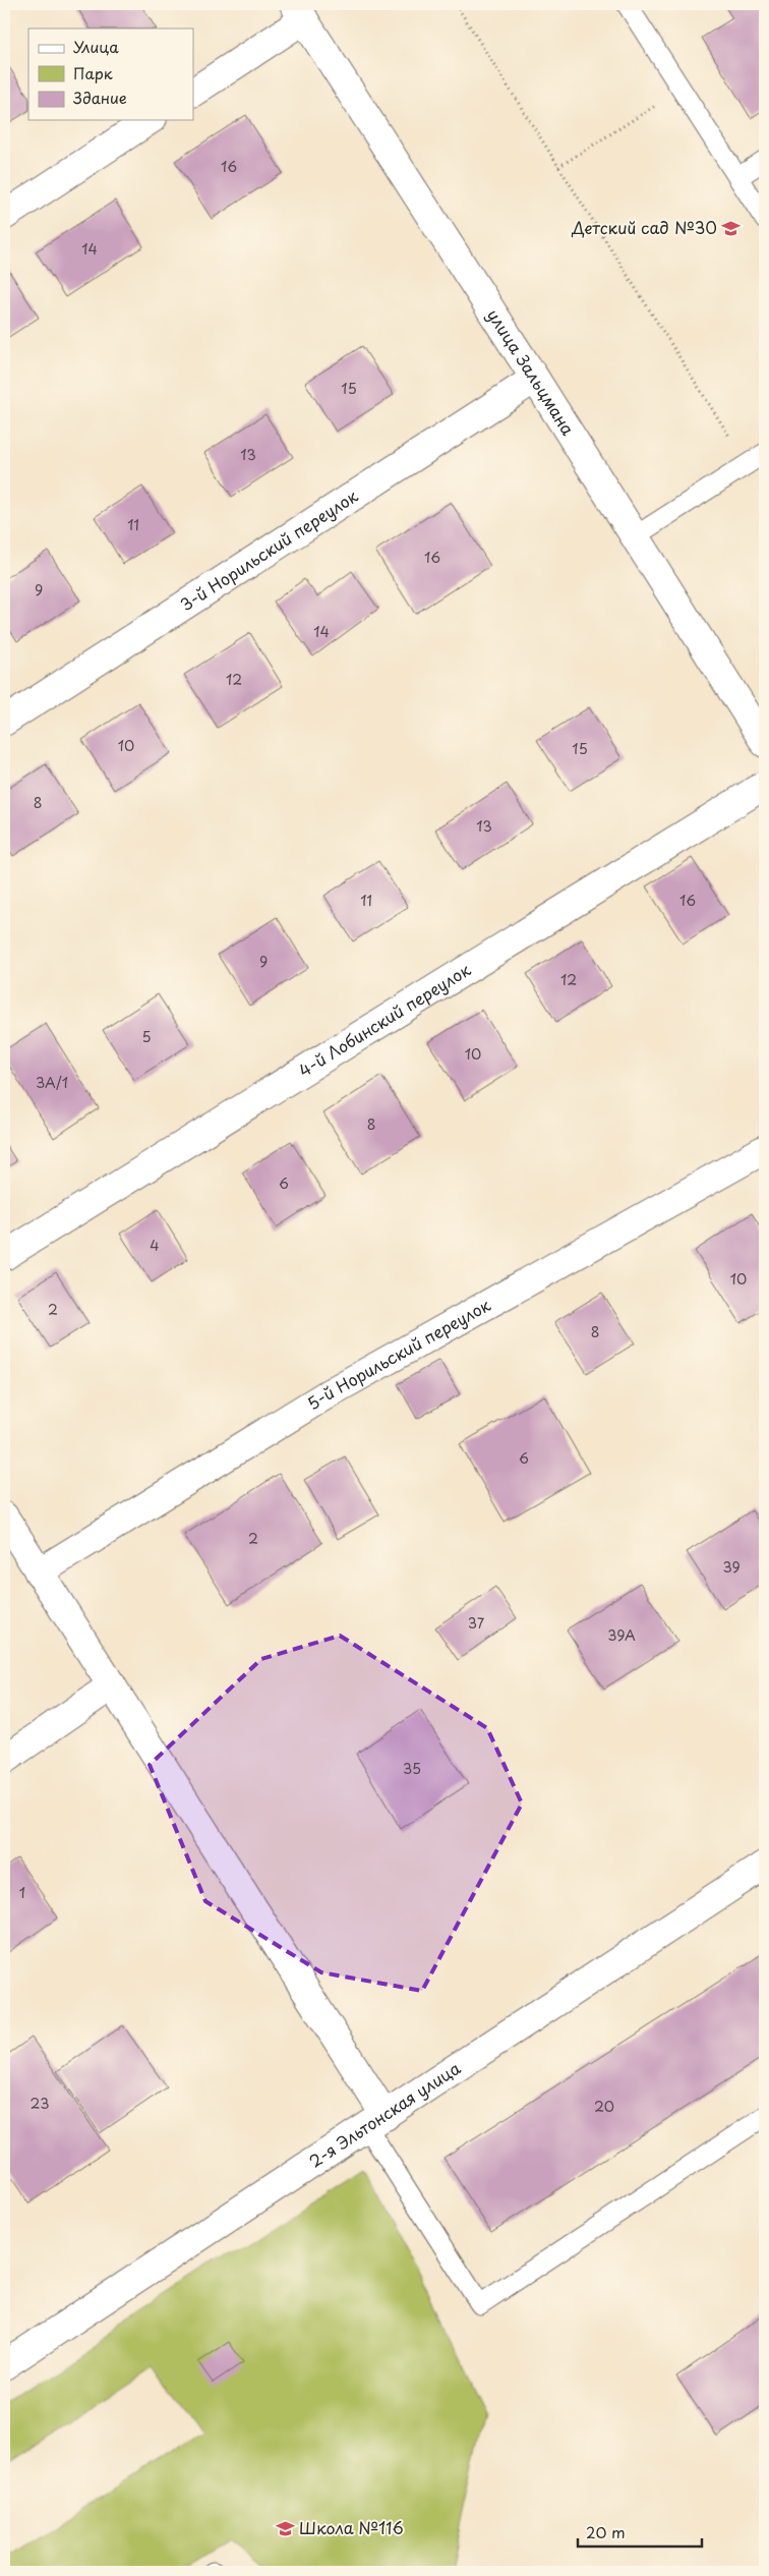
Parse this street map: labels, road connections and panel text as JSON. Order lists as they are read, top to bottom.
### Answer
{
  "streets": {
    "street": [
      "улица Зальцмана",
      "3-й Норильский переулок",
      "4-й Лобинский переулок",
      "5-й Норильский переулок",
      "2-я Эльтонская улица"
    ]
  },
  "crossings": [
    ["улица Зальцмана", "3-й Норильский переулок"]
  ],
  "places": {
    "school or university": ["Детский сад №30", "Школа №116"]
  },
  "house_numbers": [
    "16",
    "14",
    "15",
    "13",
    "11",
    "16",
    "9",
    "14",
    "12",
    "10",
    "15",
    "8",
    "13",
    "11",
    "16",
    "9",
    "12",
    "5",
    "10",
    "3А/1",
    "8",
    "6",
    "4",
    "10",
    "2",
    "8",
    "6",
    "2",
    "39",
    "37",
    "39А",
    "35",
    "1",
    "23",
    "20"
  ],
  "legend": ["Улица", "Парк", "Здание"],
  "scale_bar": "20 m"
}
